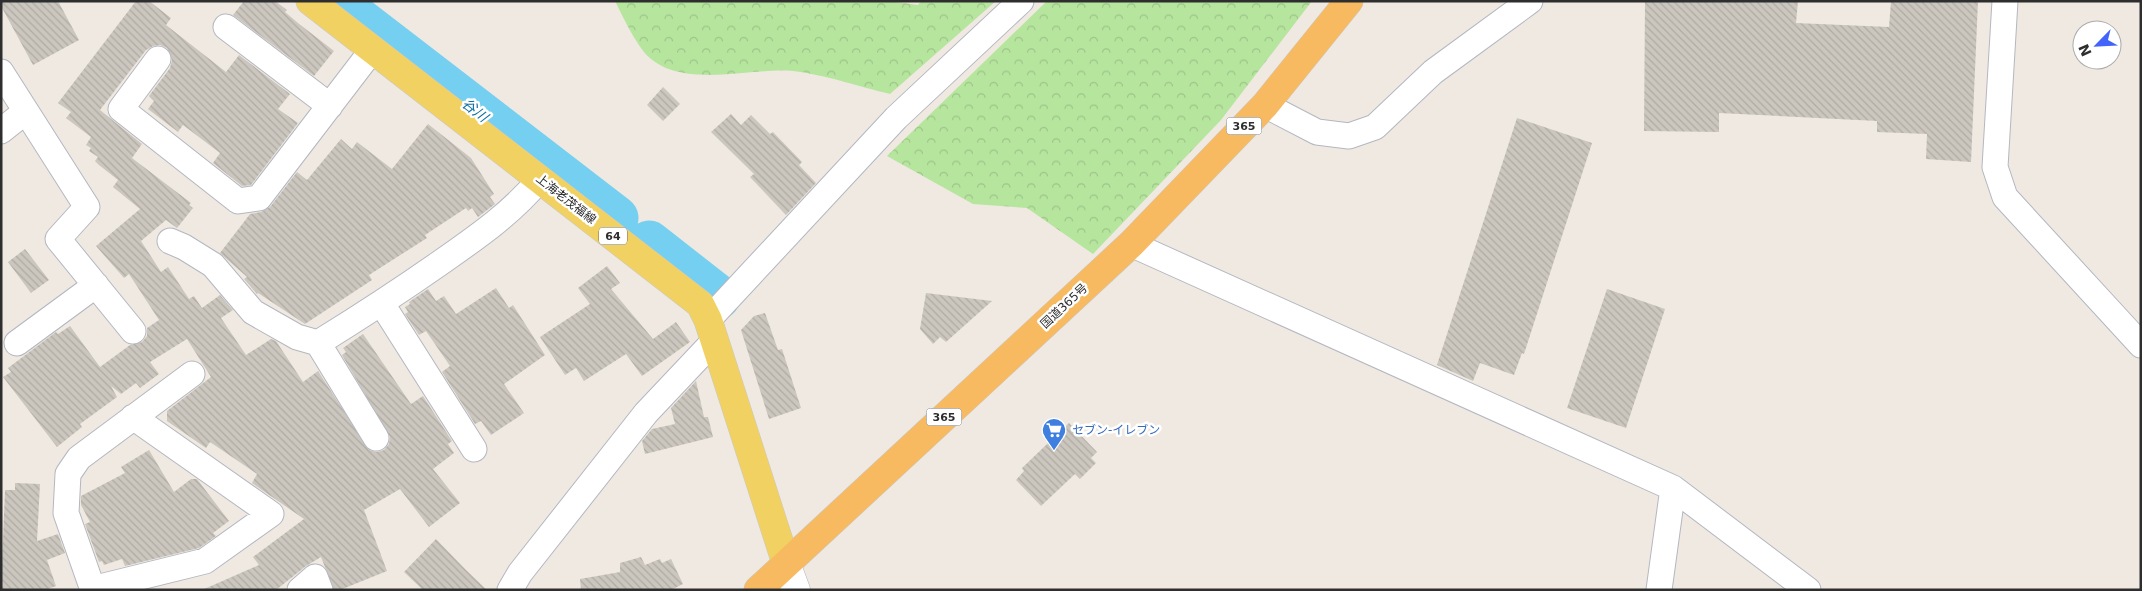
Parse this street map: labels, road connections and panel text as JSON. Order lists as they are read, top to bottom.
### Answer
{
  "streets": {
    "highway": ["365", "国道365号"],
    "main road": ["上海老茂福線", "64"]
  },
  "crossings": [
    ["上海老茂福線", "国道365号"]
  ],
  "water": ["谷川"],
  "places": {
    "supermarket": ["セブン-イレブン"]
  },
  "north": "bottom left"
}
